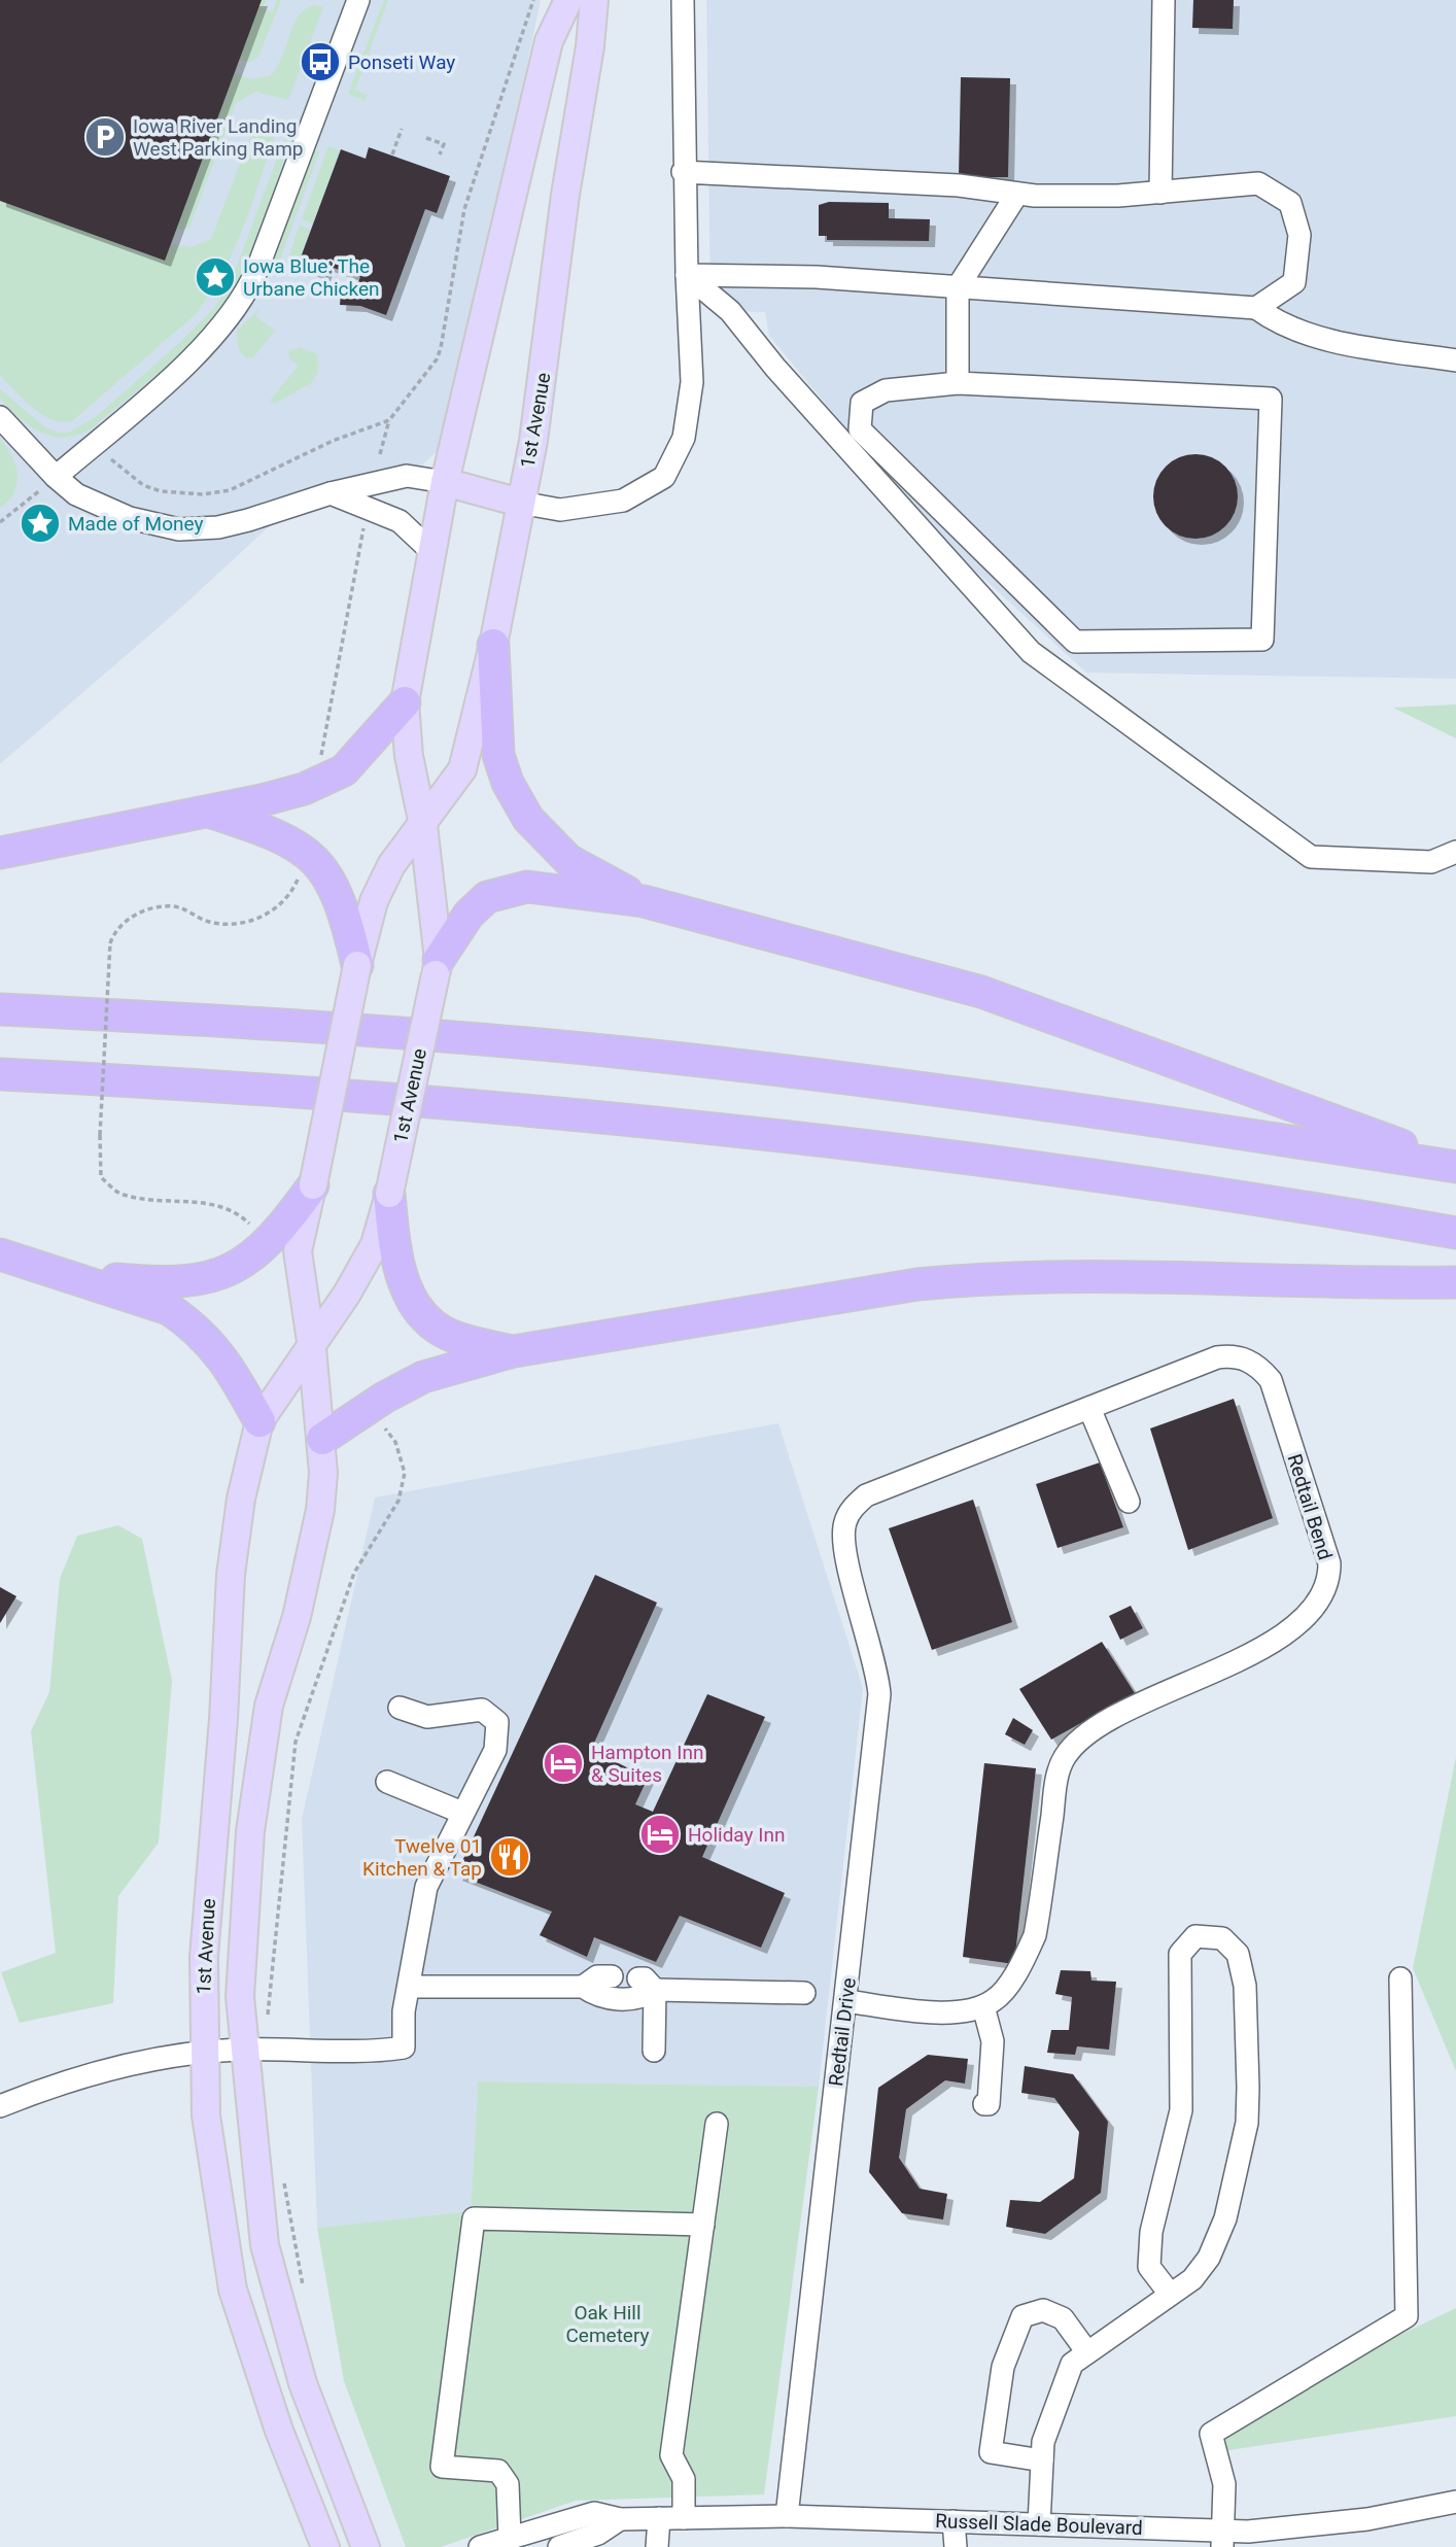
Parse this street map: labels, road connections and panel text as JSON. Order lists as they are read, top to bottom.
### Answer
{
  "streets": {
    "main road": ["1st Avenue"],
    "street": ["Redtail Bend", "Redtail Drive", "Russell Slade Boulevard"]
  },
  "crossings": [
    ["Redtail Bend", "Redtail Drive"],
    ["Redtail Drive", "Russell Slade Boulevard"]
  ],
  "parks": ["Oak Hill Cemetery"],
  "places": {
    "bus stop": ["Ponseti Way"],
    "parking": ["Iowa River Landing West Parking Ramp"],
    "place": ["Iowa Blue: The Urbane Chicken", "Made of Money"],
    "hotel": ["Hampton Inn & Suites", "Holiday Inn"],
    "restaurant": ["Twelve 01 Kitchen & Tap"]
  }
}
